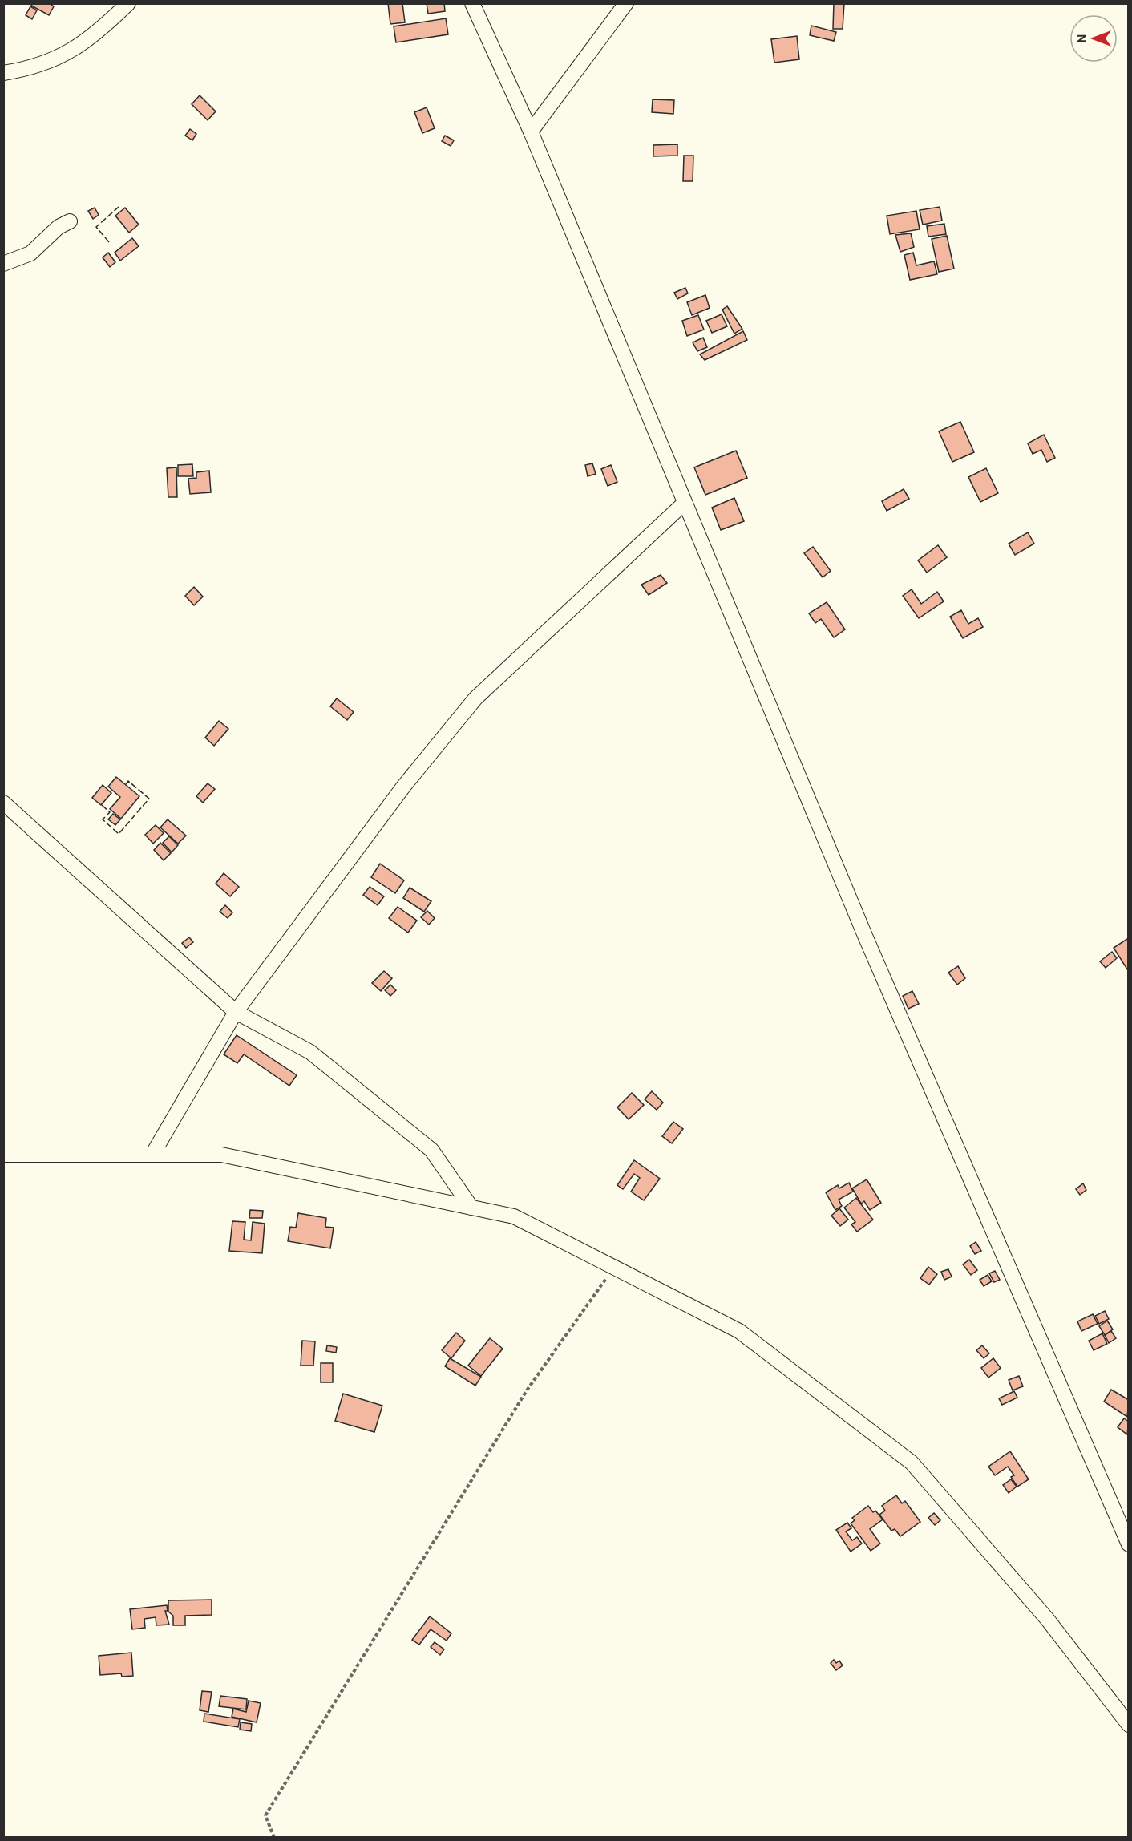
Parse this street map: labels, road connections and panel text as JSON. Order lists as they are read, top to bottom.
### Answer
{
  "north": "left"
}
